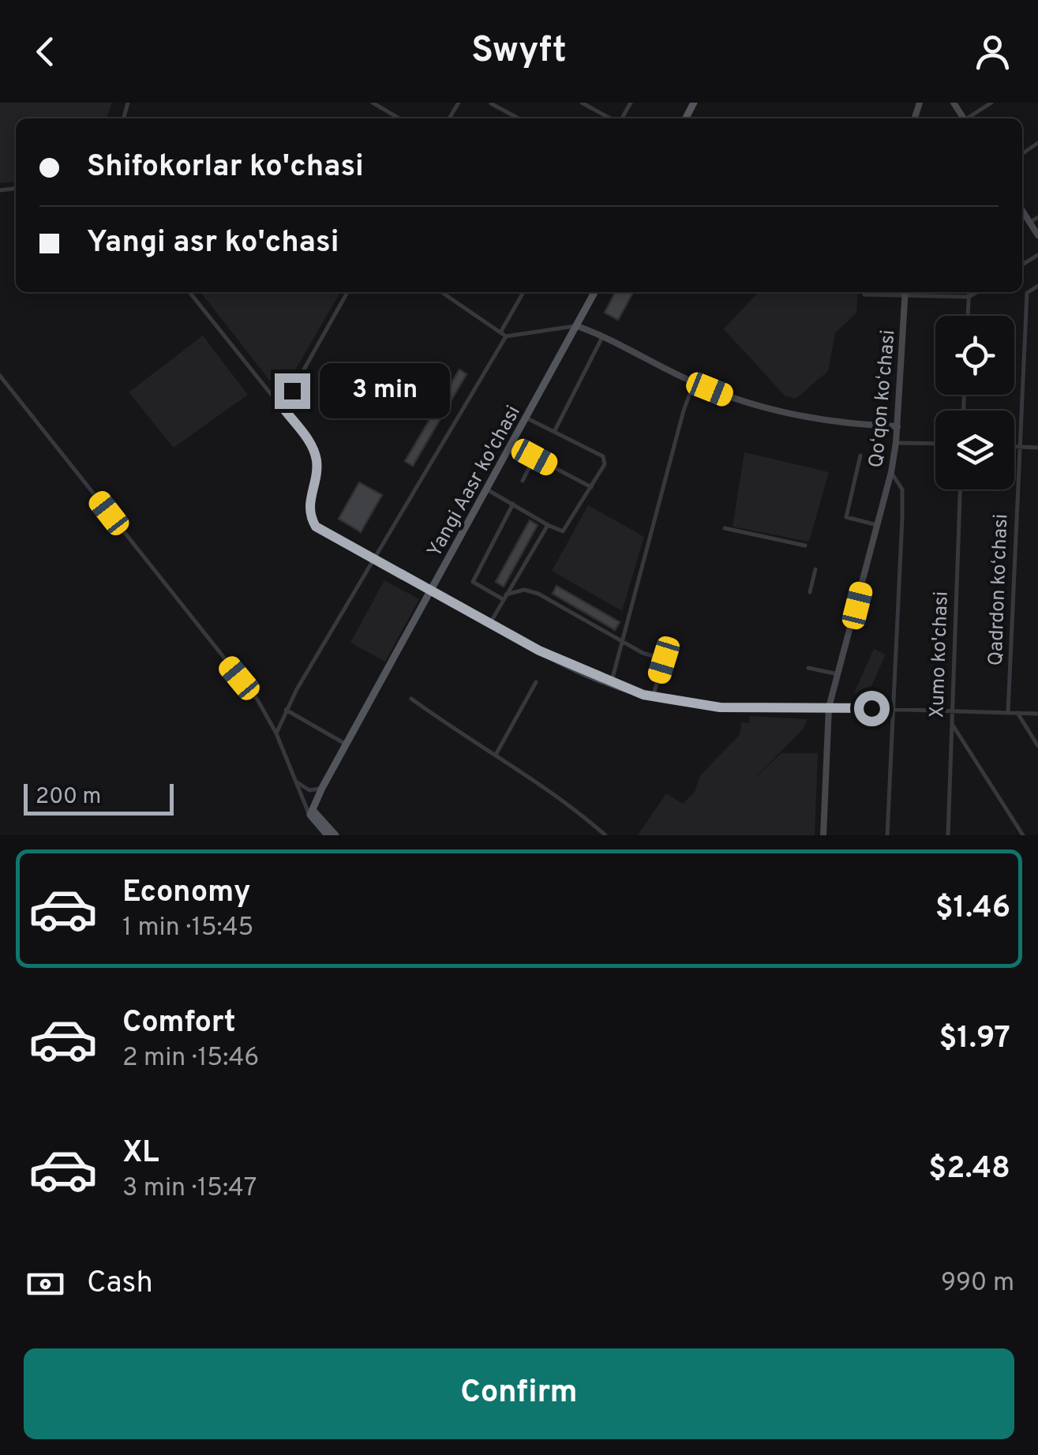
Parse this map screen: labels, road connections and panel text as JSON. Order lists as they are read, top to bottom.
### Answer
{
  "streets": {
    "main road": ["Yangi Aasr ko'chasi"],
    "street": ["Qoʻqon koʻchasi", "Qadrdon koʻchasi", "Xumo ko'chasi"]
  },
  "scale_bar": "200 m",
  "page": {
    "header": "Swyft",
    "banner": ["Shifokorlar ko'chasi", "Yangi asr ko'chasi"],
    "bubble": "3 min",
    "scale": "200 m",
    "list": [
      {
        "name": "Economy",
        "note": "1 min · 15:45",
        "value": "$1.46"
      },
      {
        "name": "Comfort",
        "note": "2 min · 15:46",
        "value": "$1.97"
      },
      {
        "name": "XL",
        "note": "3 min · 15:47",
        "value": "$2.48"
      }
    ],
    "pay": ["Cash", "990 m"],
    "buttons": "Confirm"
  }
}
